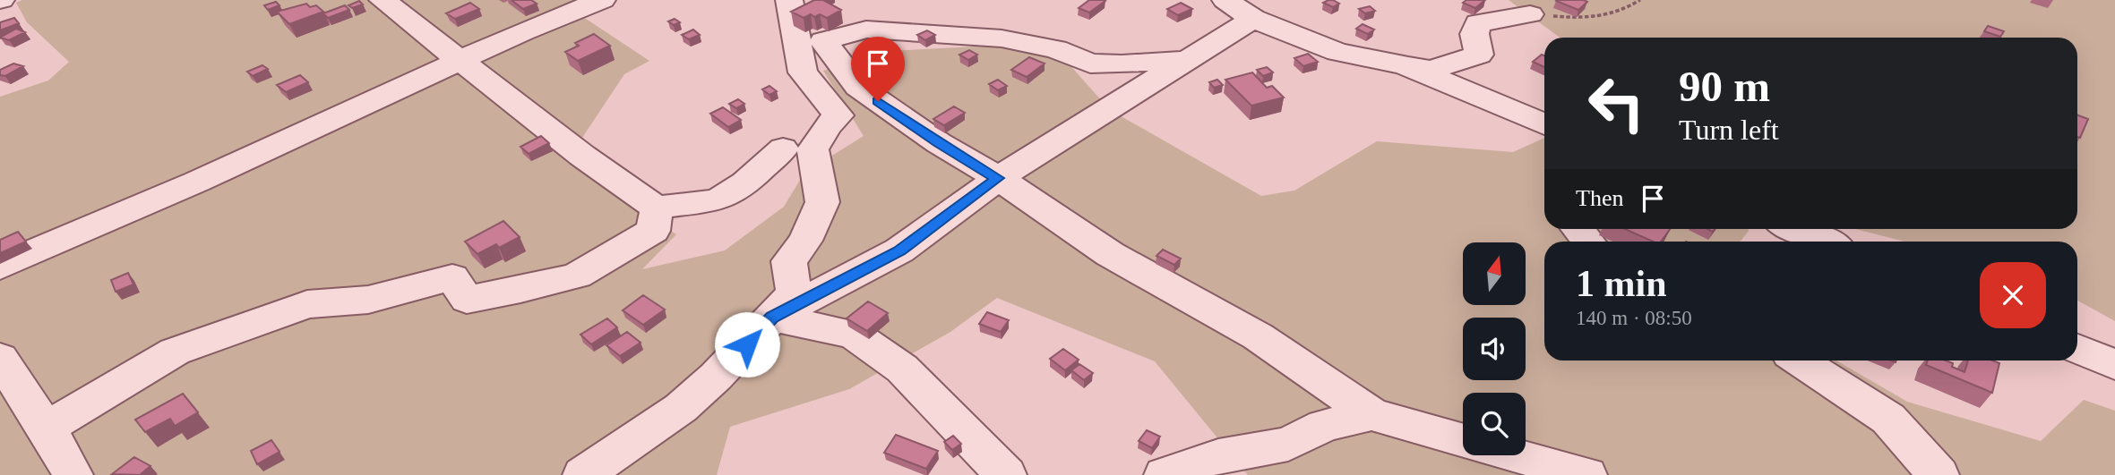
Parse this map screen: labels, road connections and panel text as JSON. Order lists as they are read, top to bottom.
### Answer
{
  "north": "top",
  "page": {
    "turn": ["90 m", "Turn left"],
    "then": "Then",
    "heading": ["1 min", "140 m · 08:50"]
  }
}
